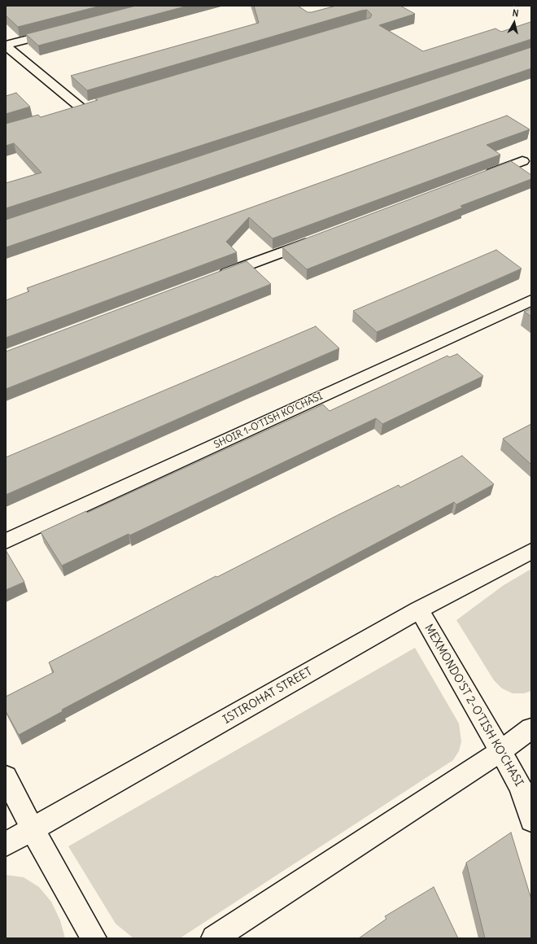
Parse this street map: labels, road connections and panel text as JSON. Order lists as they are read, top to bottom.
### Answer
{
  "streets": {
    "street": ["SHOIR 1-O'TISH KO'CHASI", "ISTIROHAT STREET", "MEXMONDO'ST 2-O'TISH KO'CHASI"]
  },
  "crossings": [
    ["ISTIROHAT STREET", "MEXMONDO'ST 2-O'TISH KO'CHASI"]
  ],
  "north": "top"
}
